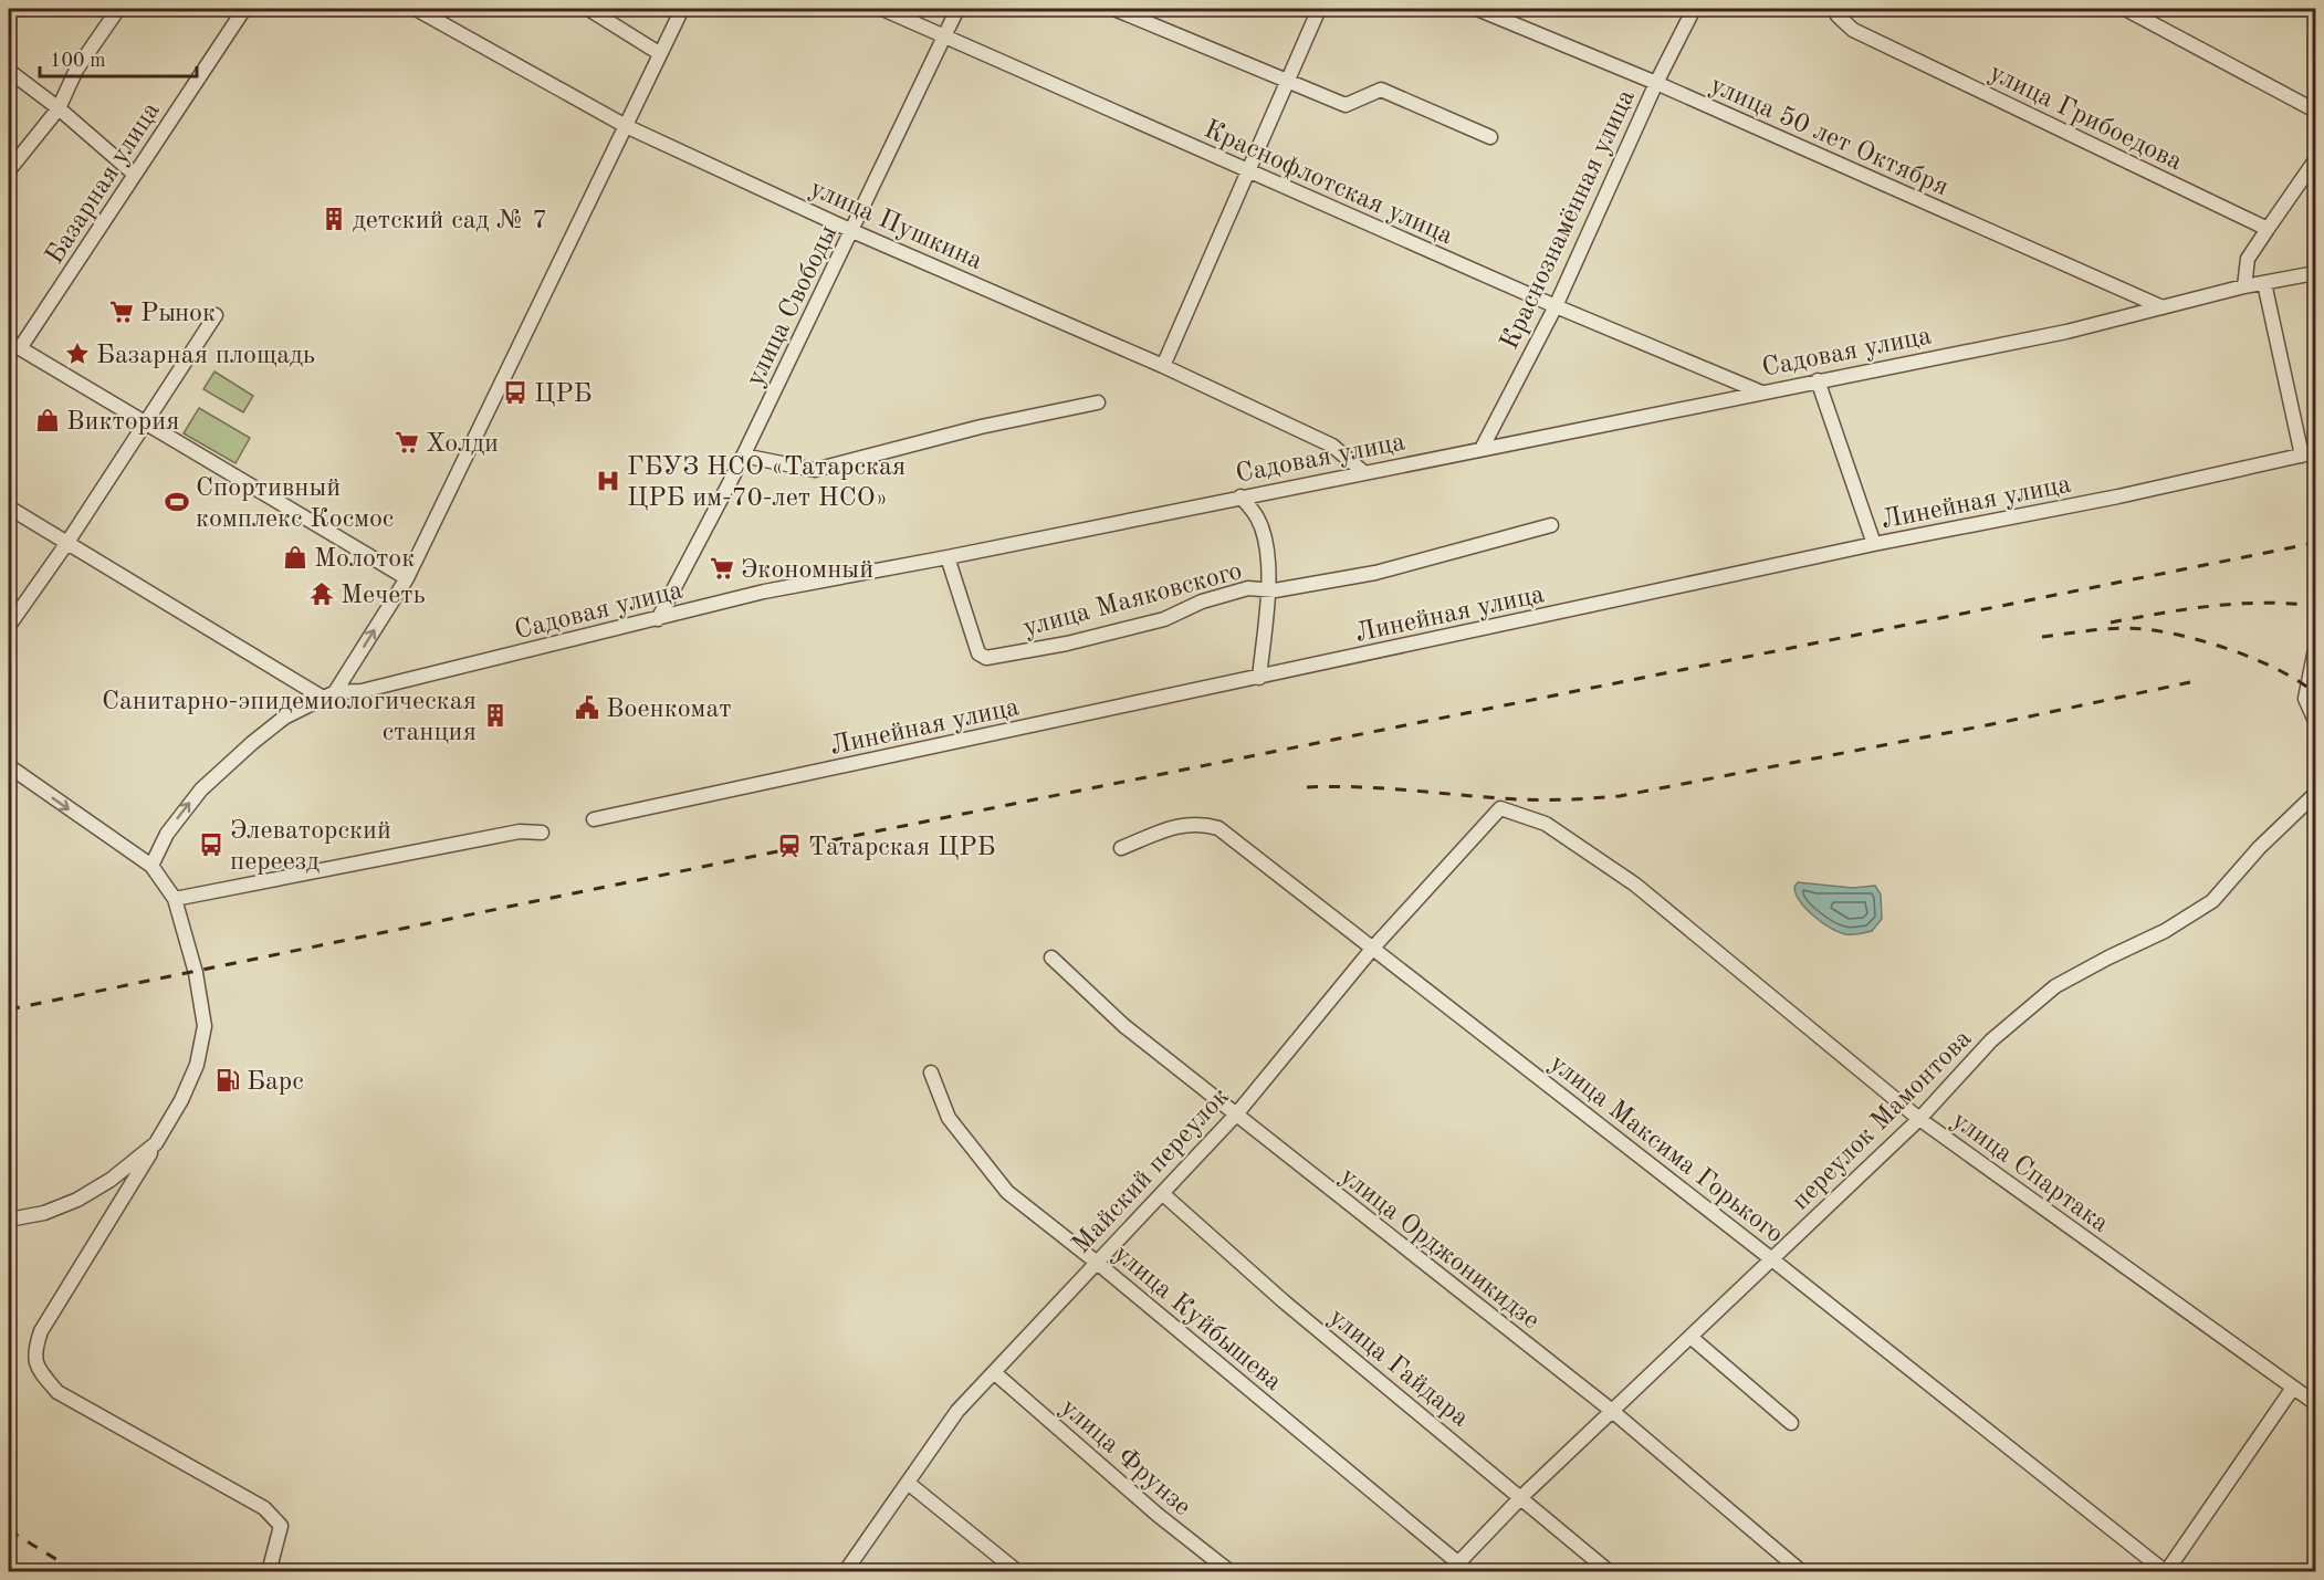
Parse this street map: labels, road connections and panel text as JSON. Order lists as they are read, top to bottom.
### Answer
{
  "streets": {
    "street": [
      "улица Грибоедова",
      "улица 50 лет Октября",
      "Краснофлотская улица",
      "Базарная улица",
      "Краснознамённая улица",
      "улица Пушкина",
      "улица Свободы",
      "Садовая улица",
      "Линейная улица",
      "улица Маяковского",
      "переулок Мамонтова",
      "улица Максима Горького",
      "Майский переулок",
      "улица Спартака",
      "улица Орджоникидзе",
      "улица Куйбышева",
      "улица Гайдара",
      "улица Фрунзе"
    ]
  },
  "crossings": [
    ["улица 50 лет Октября", "Краснознамённая улица"],
    ["улица 50 лет Октября", "Садовая улица"],
    ["Краснофлотская улица", "Краснознамённая улица"],
    ["Краснофлотская улица", "улица Свободы"],
    ["Краснофлотская улица", "Садовая улица"],
    ["Краснознамённая улица", "Садовая улица"],
    ["улица Пушкина", "улица Свободы"],
    ["улица Пушкина", "Садовая улица"],
    ["улица Свободы", "Садовая улица"],
    ["Садовая улица", "улица Маяковского"],
    ["переулок Мамонтова", "улица Максима Горького"],
    ["переулок Мамонтова", "улица Спартака"],
    ["переулок Мамонтова", "улица Орджоникидзе"],
    ["переулок Мамонтова", "улица Куйбышева"],
    ["переулок Мамонтова", "улица Гайдара"],
    ["улица Максима Горького", "Майский переулок"],
    ["Майский переулок", "улица Спартака"],
    ["Майский переулок", "улица Орджоникидзе"],
    ["Майский переулок", "улица Куйбышева"],
    ["Майский переулок", "улица Гайдара"],
    ["Майский переулок", "улица Фрунзе"]
  ],
  "places": {
    "building": ["детский сад № 7", "Санитарно-эпидемиологическая станция"],
    "supermarket": ["Рынок", "Холди", "Экономный"],
    "place": ["Базарная площадь"],
    "bus stop": ["ЦРБ", "Элеваторский переезд"],
    "shop": ["Виктория", "Молоток"],
    "hospital": ["ГБУЗ НСО «Татарская ЦРБ им-70-лет НСО»"],
    "sports": ["Спортивный комплекс Космос"],
    "temple": ["Мечеть"],
    "public building": ["Военкомат"],
    "station": ["Татарская ЦРБ"],
    "fuel station": ["Барс"]
  },
  "scale_bar": "100 m"
}
